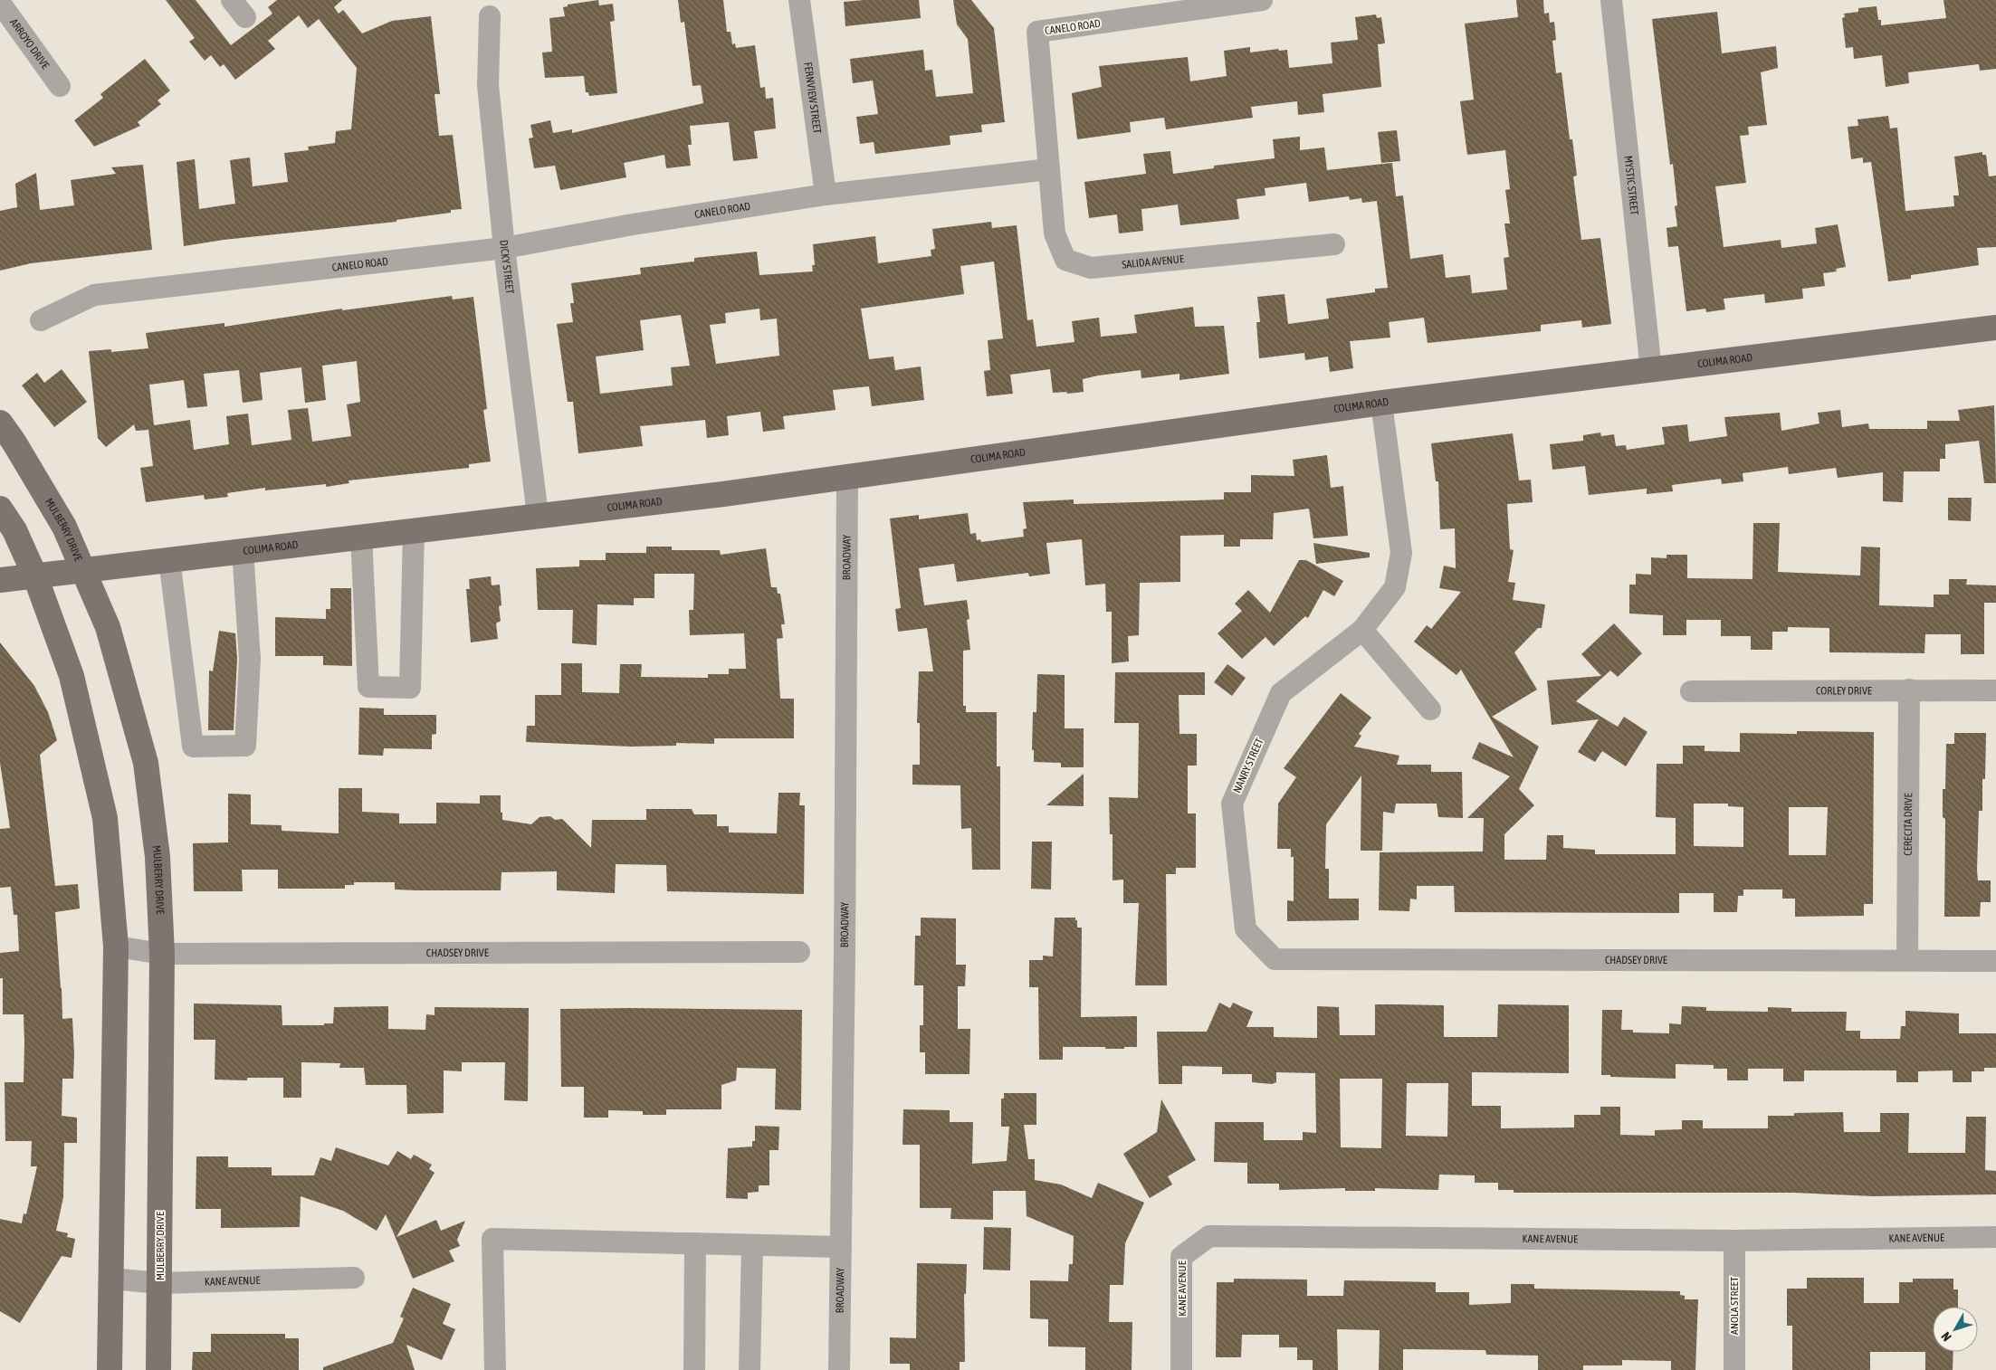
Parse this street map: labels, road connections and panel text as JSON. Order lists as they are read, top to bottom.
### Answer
{
  "streets": {
    "main road": ["COLIMA ROAD", "MULBERRY DRIVE"],
    "street": [
      "CANELO ROAD",
      "ARROYO DRIVE",
      "FERNVIEW STREET",
      "MYSTIC STREET",
      "SALIDA AVENUE",
      "DICKY STREET",
      "BROADWAY",
      "CORLEY DRIVE",
      "NANRY STREET",
      "CERECITA DRIVE",
      "CHADSEY DRIVE",
      "KANE AVENUE",
      "ANOLA STREET"
    ]
  },
  "crossings": [
    ["CANELO ROAD", "FERNVIEW STREET"],
    ["CANELO ROAD", "SALIDA AVENUE"],
    ["CANELO ROAD", "DICKY STREET"],
    ["MYSTIC STREET", "COLIMA ROAD"],
    ["DICKY STREET", "COLIMA ROAD"],
    ["COLIMA ROAD", "MULBERRY DRIVE"],
    ["COLIMA ROAD", "BROADWAY"],
    ["COLIMA ROAD", "NANRY STREET"],
    ["MULBERRY DRIVE", "CHADSEY DRIVE"],
    ["MULBERRY DRIVE", "KANE AVENUE"],
    ["CORLEY DRIVE", "CERECITA DRIVE"],
    ["NANRY STREET", "CHADSEY DRIVE"],
    ["CERECITA DRIVE", "CHADSEY DRIVE"],
    ["KANE AVENUE", "ANOLA STREET"]
  ],
  "north": "bottom left"
}
